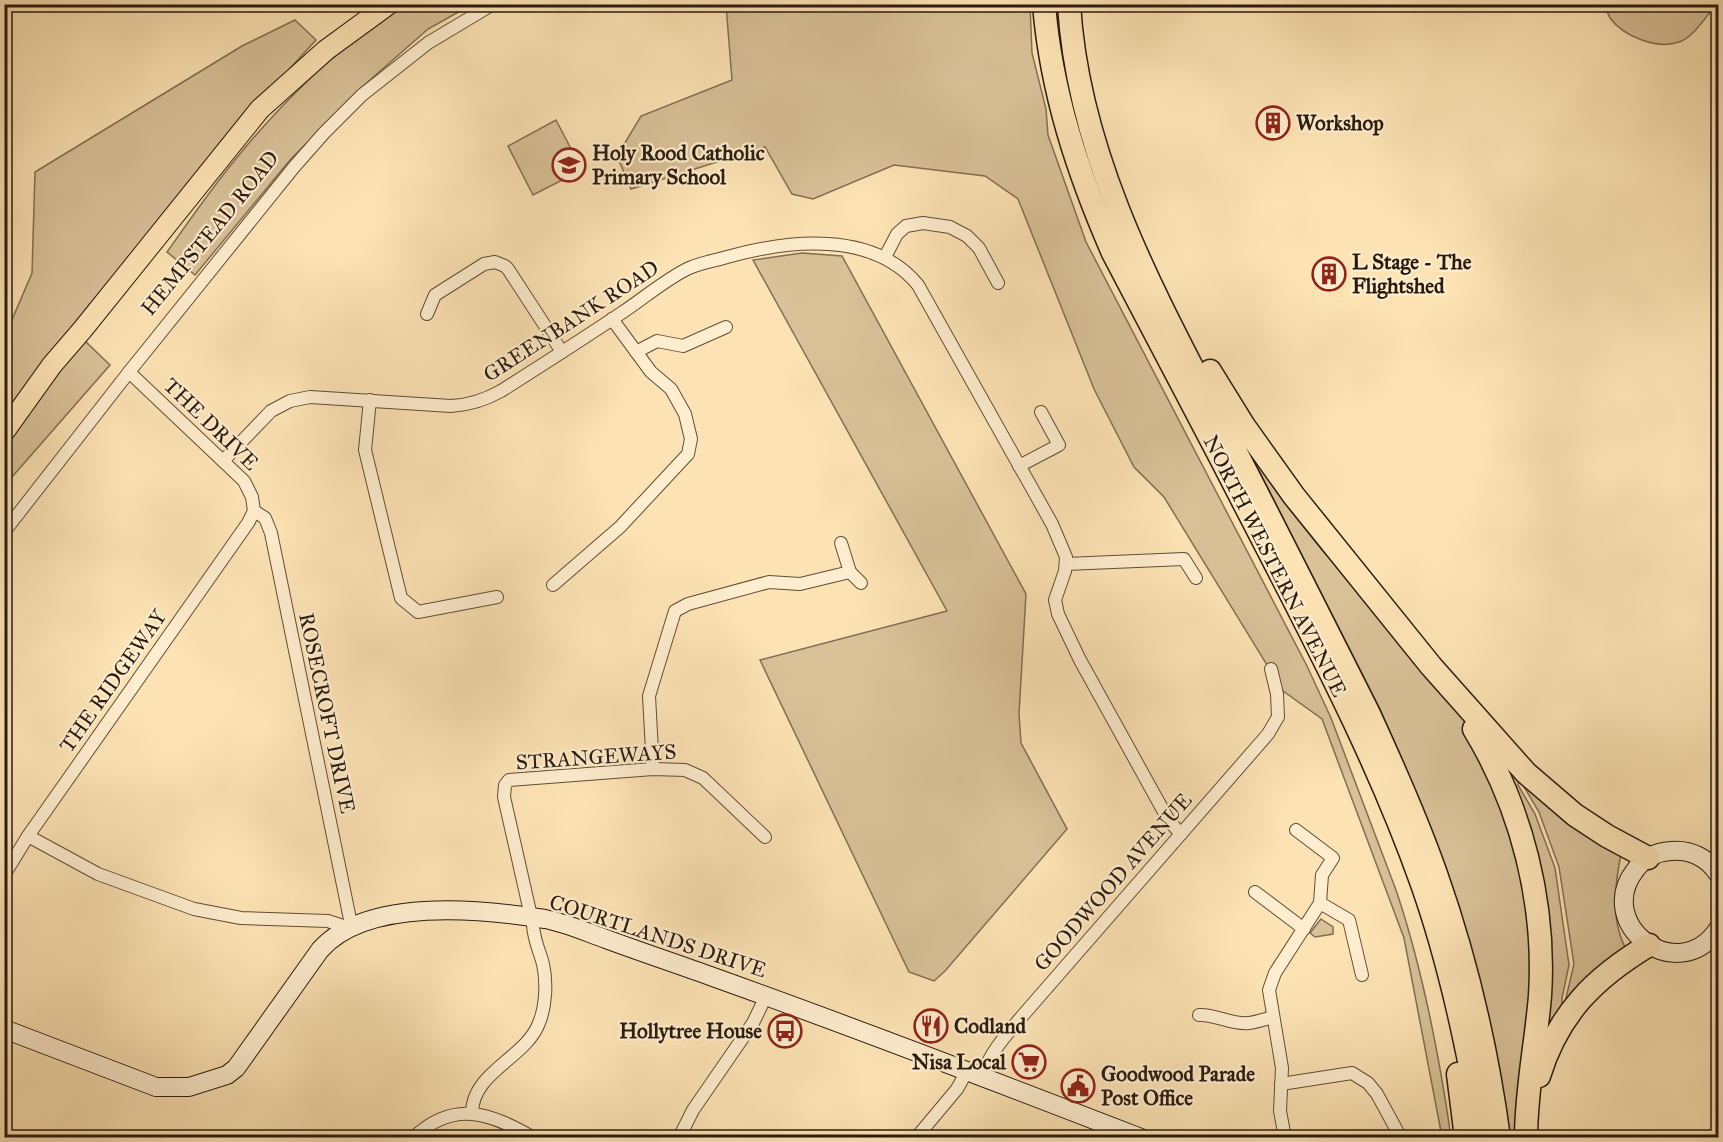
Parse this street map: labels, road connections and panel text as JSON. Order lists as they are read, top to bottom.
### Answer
{
  "streets": {
    "highway": ["NORTH WESTERN AVENUE"],
    "main road": ["HEMPSTEAD ROAD"],
    "street": [
      "GREENBANK ROAD",
      "THE DRIVE",
      "THE RIDGEWAY",
      "ROSECROFT DRIVE",
      "STRANGEWAYS",
      "GOODWOOD AVENUE",
      "COURTLANDS DRIVE"
    ]
  },
  "crossings": [
    ["HEMPSTEAD ROAD", "THE DRIVE"],
    ["GREENBANK ROAD", "THE DRIVE"],
    ["THE DRIVE", "THE RIDGEWAY"],
    ["THE DRIVE", "ROSECROFT DRIVE"],
    ["THE RIDGEWAY", "ROSECROFT DRIVE"],
    ["ROSECROFT DRIVE", "COURTLANDS DRIVE"],
    ["STRANGEWAYS", "COURTLANDS DRIVE"],
    ["GOODWOOD AVENUE", "COURTLANDS DRIVE"]
  ],
  "places": {
    "building": ["Workshop", "L Stage - The Flightshed"],
    "school or university": ["Holy Rood Catholic Primary School"],
    "restaurant": ["Codland"],
    "bus stop": ["Hollytree House"],
    "supermarket": ["Nisa Local"],
    "public building": ["Goodwood Parade Post Office"]
  }
}
